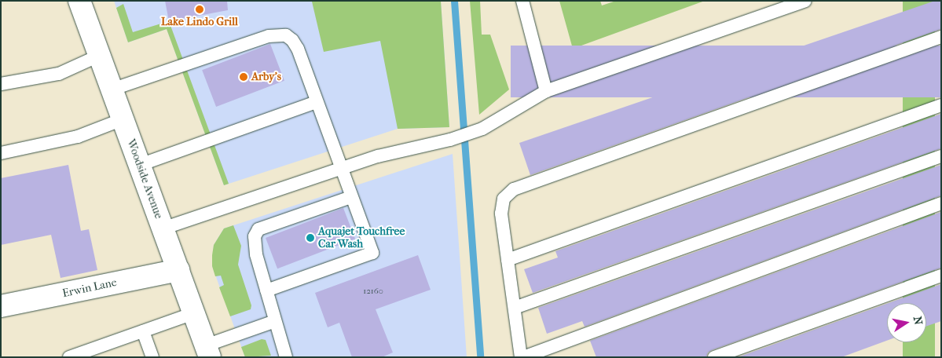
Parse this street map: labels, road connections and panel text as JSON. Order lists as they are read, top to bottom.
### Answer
{
  "streets": {
    "main road": ["Woodside Avenue", "Erwin Lane"]
  },
  "crossings": [
    ["Woodside Avenue", "Erwin Lane"]
  ],
  "places": ["Lake Lindo Grill", "Arby's", "Aquajet Touchfree Car Wash"],
  "house_numbers": ["12160"],
  "north": "right"
}
